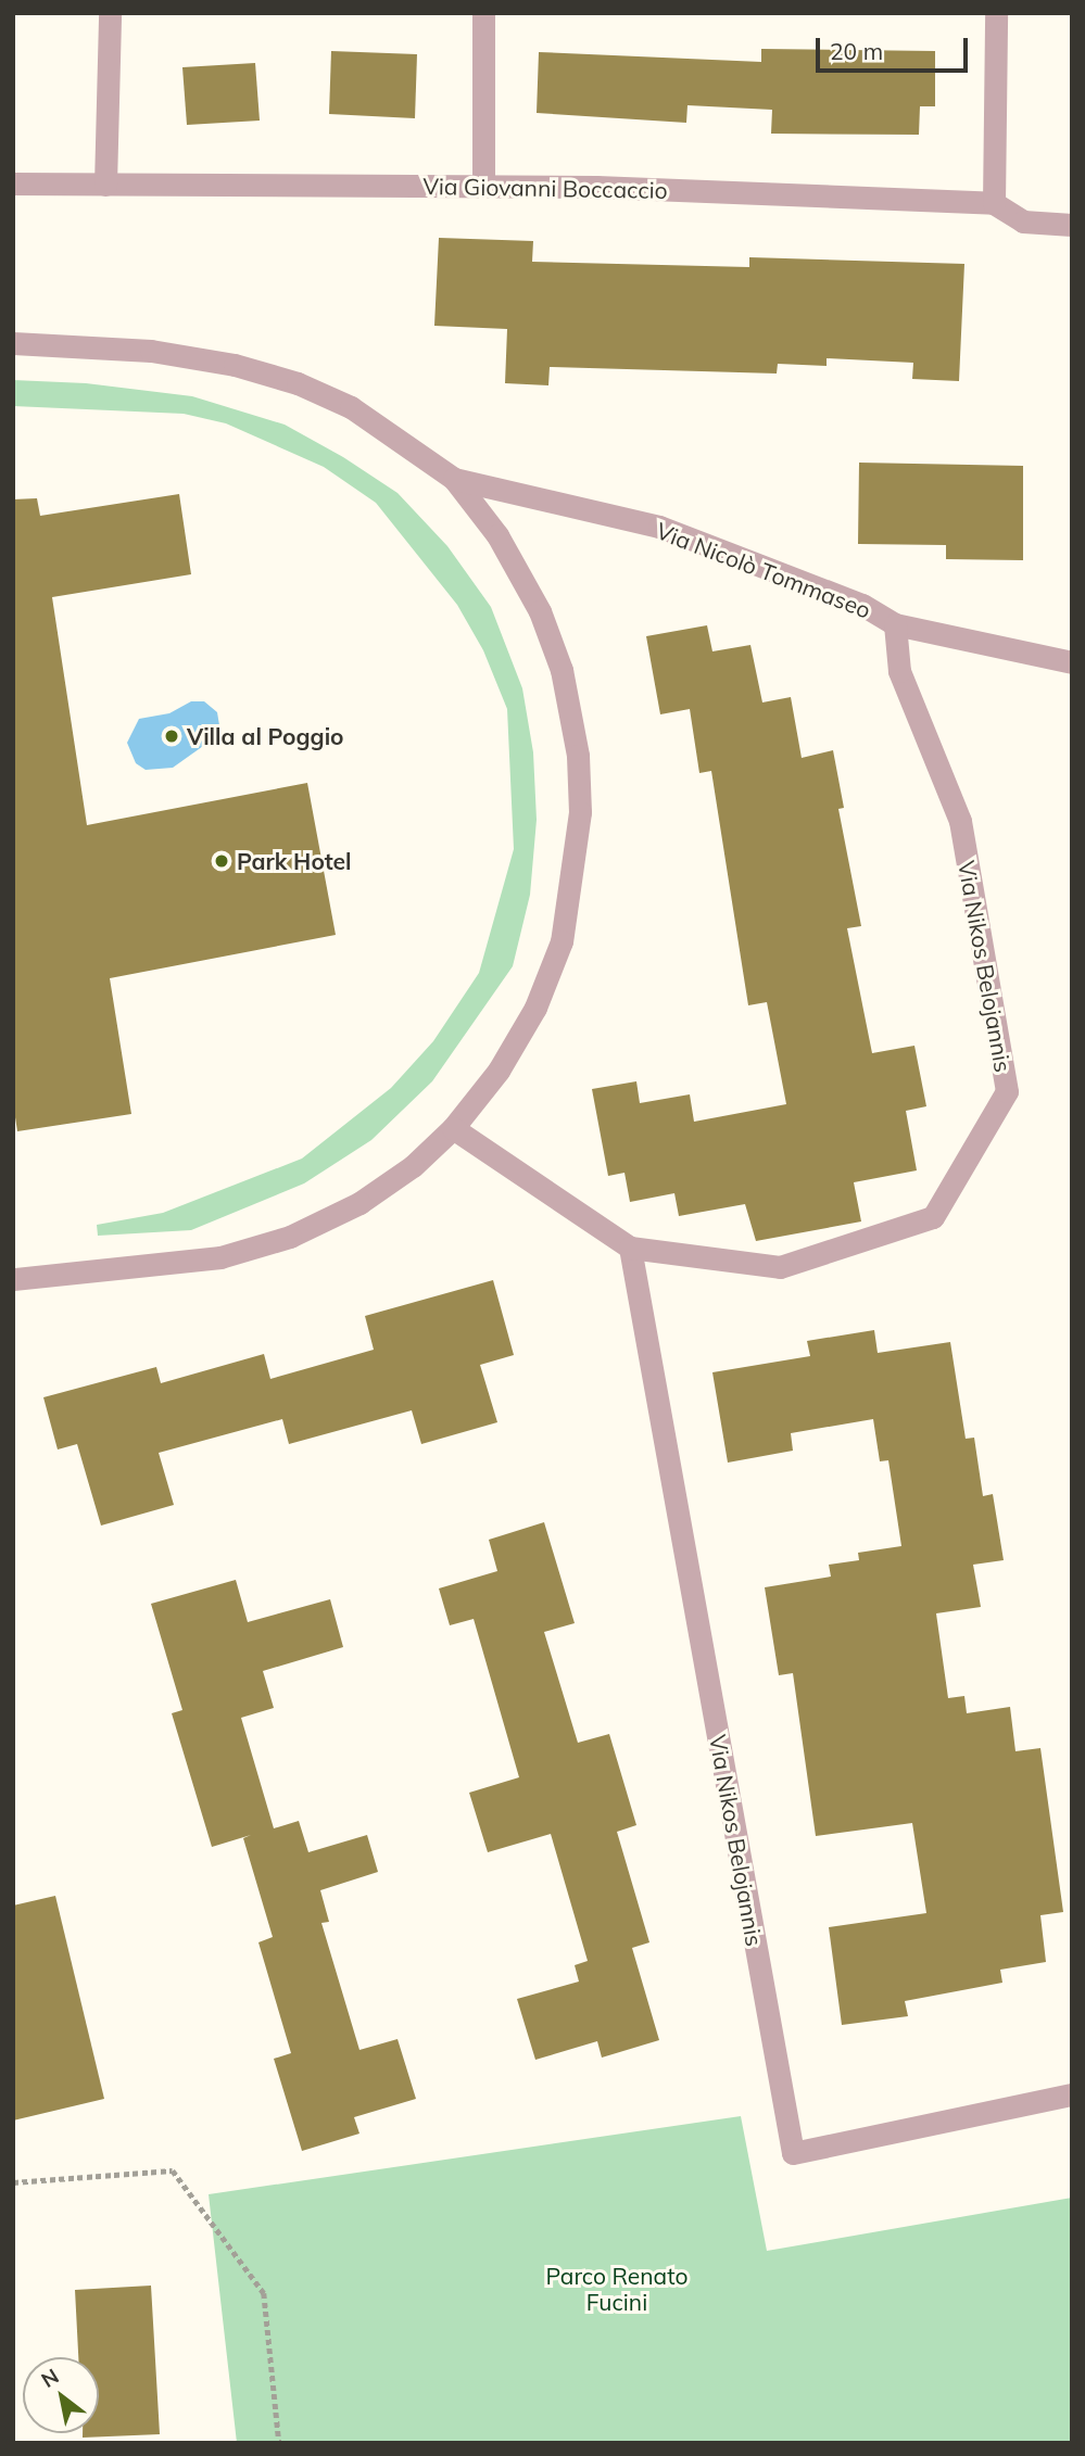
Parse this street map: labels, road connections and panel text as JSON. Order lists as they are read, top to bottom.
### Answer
{
  "streets": {
    "street": ["Via Giovanni Boccaccio", "Via Nicolò Tommaseo", "Via Nikos Belojannis"]
  },
  "crossings": [
    ["Via Nicolò Tommaseo", "Via Nikos Belojannis"]
  ],
  "parks": ["Parco Renato Fucini"],
  "places": ["Villa al Poggio", "Park Hotel"],
  "scale_bar": "20 m",
  "north": "top left"
}
